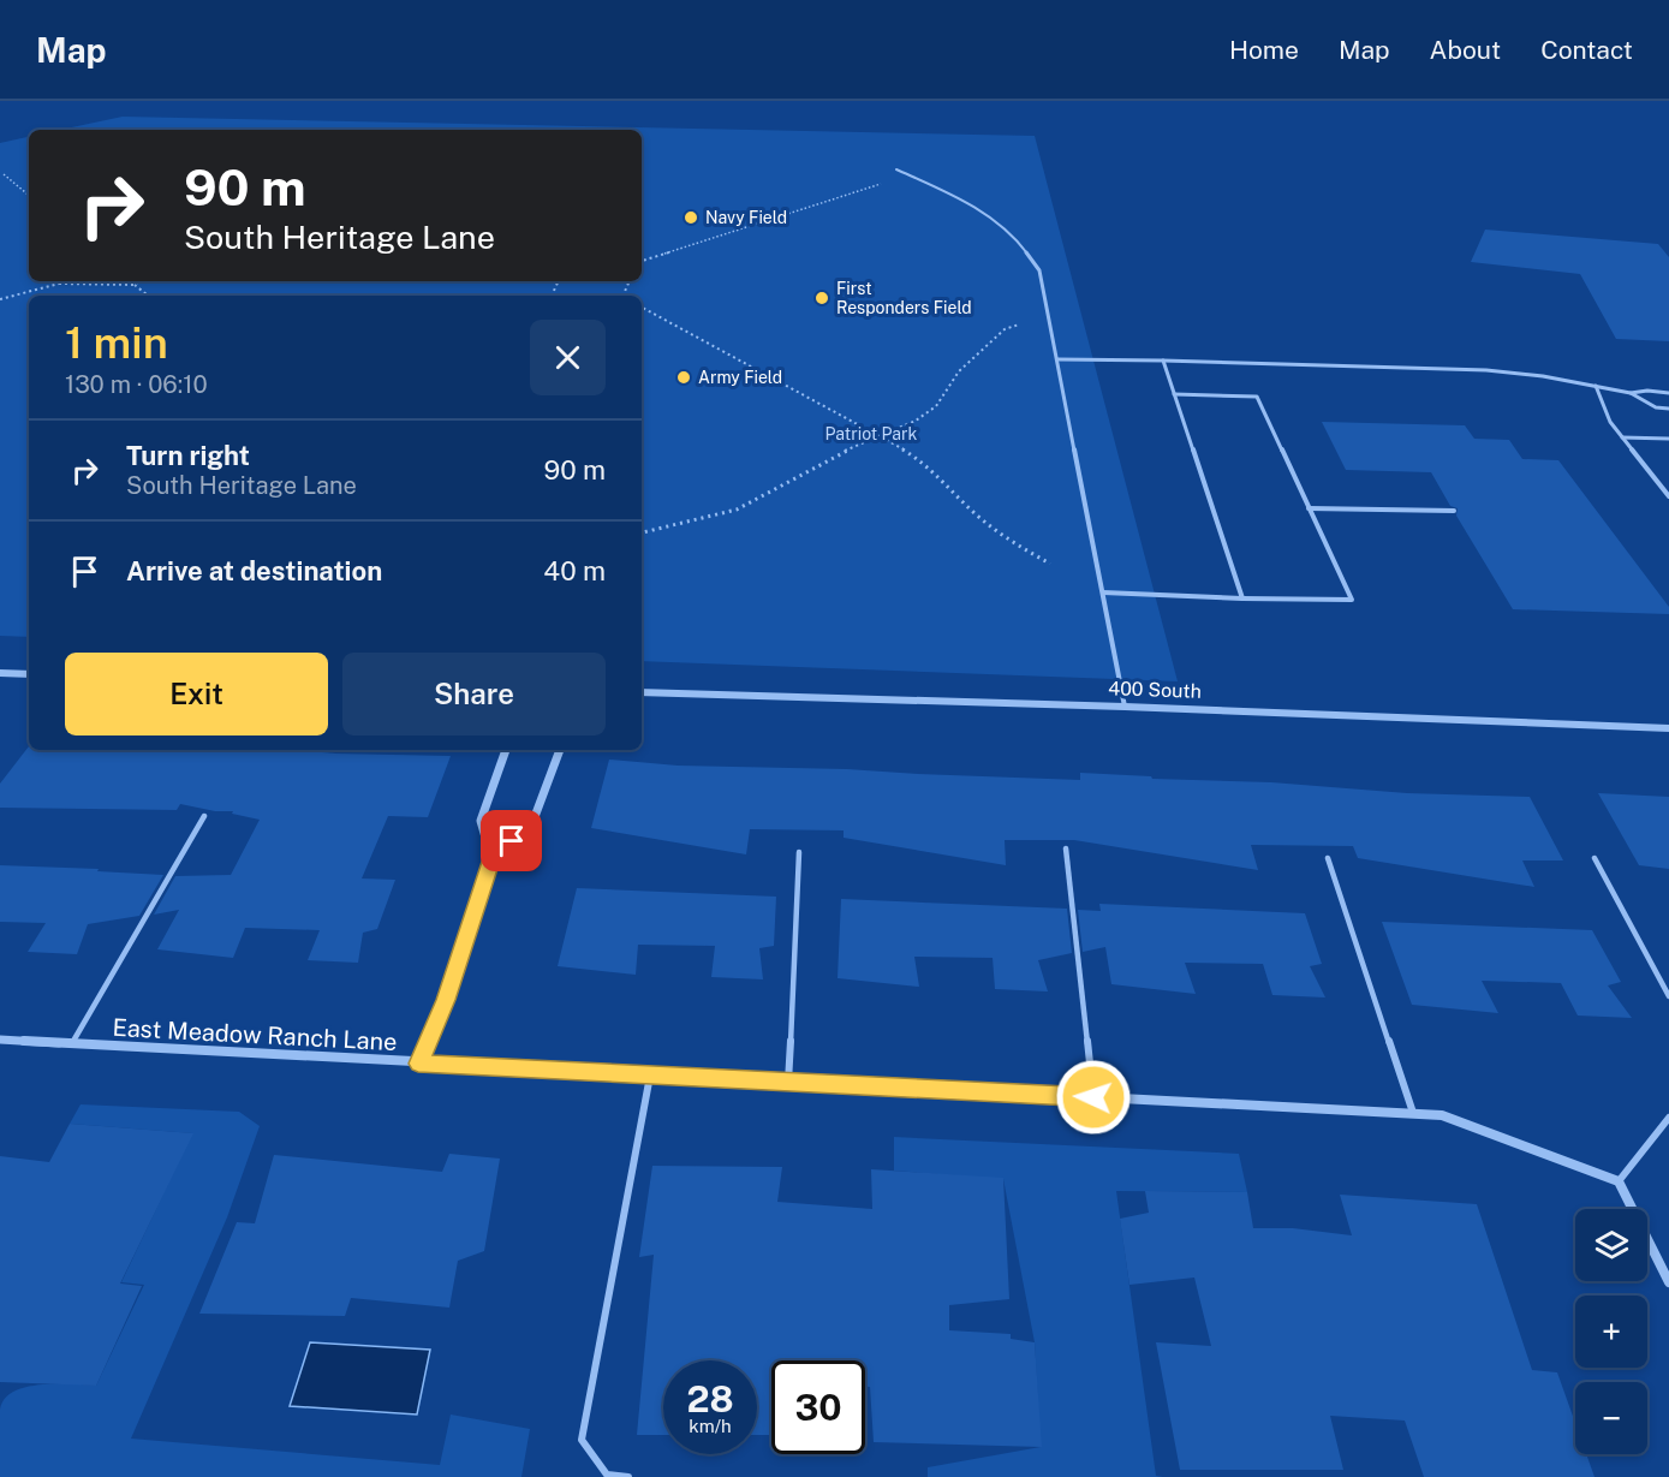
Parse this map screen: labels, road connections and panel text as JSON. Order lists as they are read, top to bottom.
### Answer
{
  "streets": {
    "street": ["400 South", "East Meadow Ranch Lane"]
  },
  "parks": ["Patriot Park"],
  "places": ["Navy Field", "First Responders Field", "Army Field"],
  "page": {
    "header": "Map",
    "nav": [
      "Home",
      "Map",
      "About",
      "Contact"
    ],
    "turn": ["90 m", "South Heritage Lane"],
    "heading": ["1 min", "130 m · 06:10"],
    "list": [
      {
        "name": "Turn right",
        "note": "South Heritage Lane",
        "value": "90 m"
      },
      {
        "name": "Arrive at destination",
        "value": "40 m"
      }
    ],
    "buttons": ["Exit", "Share"],
    "map_buttons": ["+", "−"],
    "speed": "28 km/h",
    "limit": "30"
  }
}
